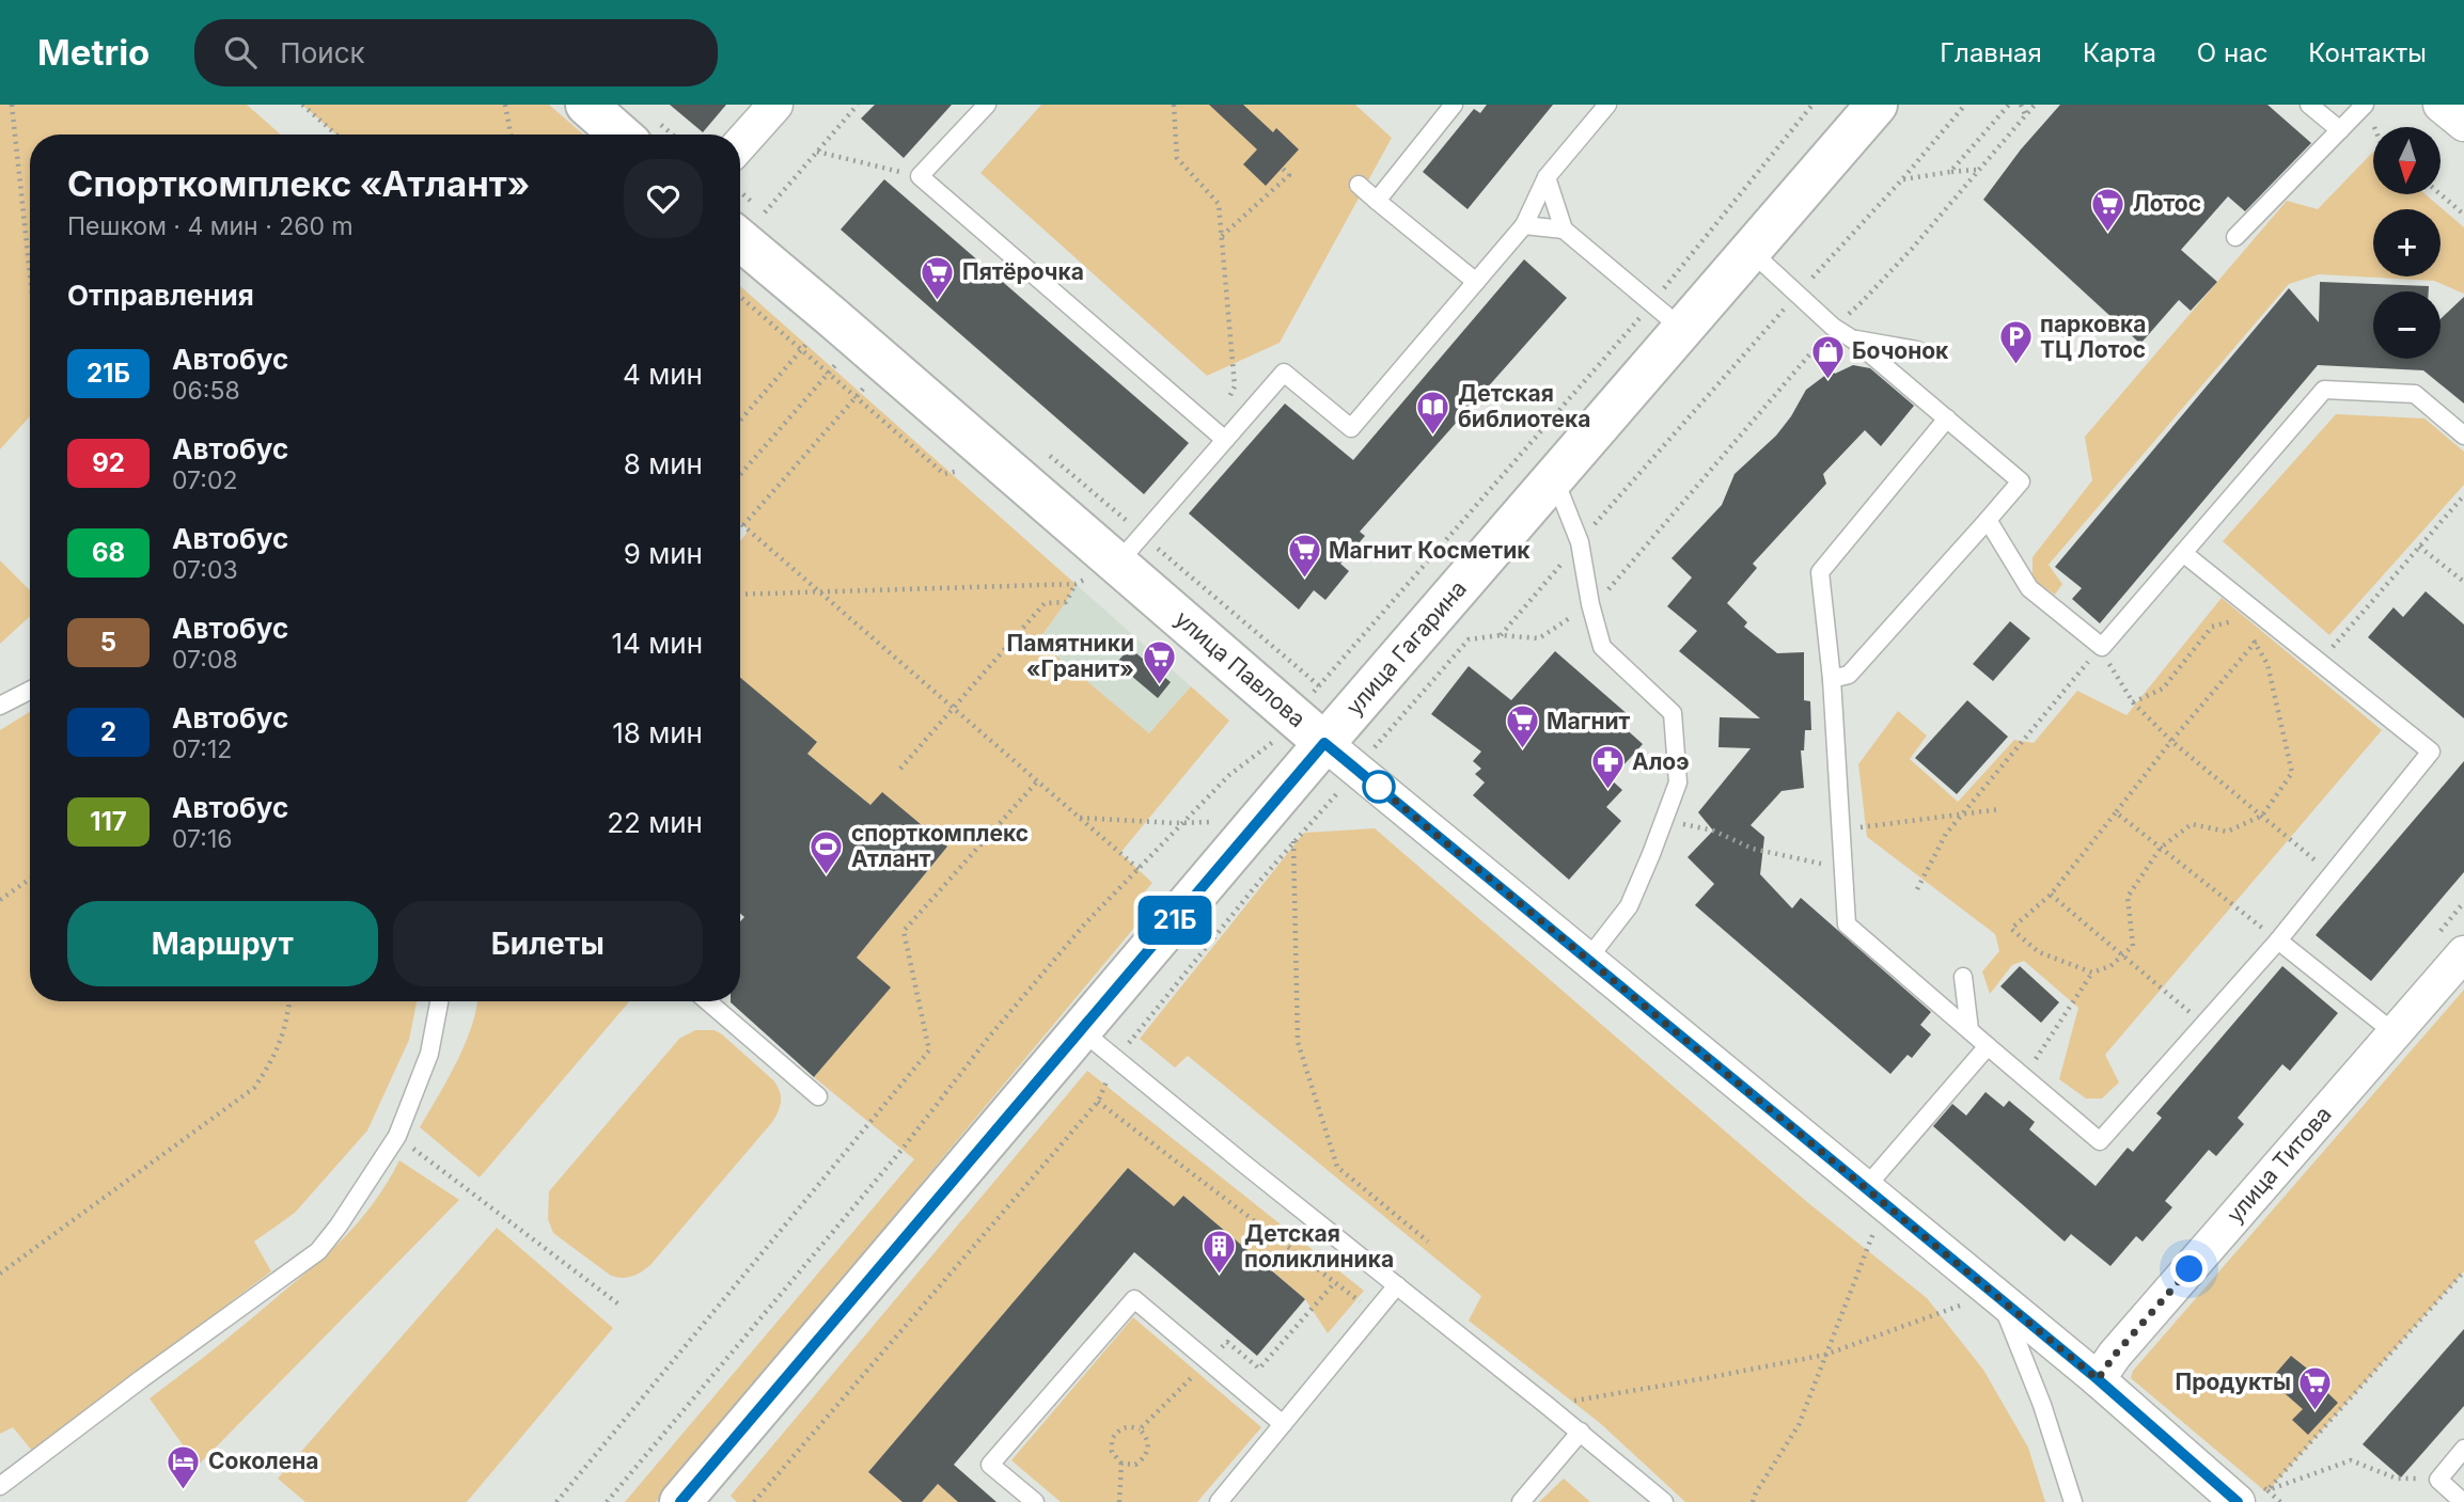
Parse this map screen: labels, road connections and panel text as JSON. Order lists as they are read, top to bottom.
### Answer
{
  "streets": {
    "main road": ["улица Гагарина", "улица Павлова"],
    "street": ["улица Титова"]
  },
  "crossings": [
    ["улица Гагарина", "улица Павлова"],
    ["улица Павлова", "улица Титова"]
  ],
  "places": {
    "supermarket": [
      "Лотос",
      "Пятёрочка",
      "Магнит Косметик",
      "Памятники «Гранит»",
      "Магнит",
      "Продукты"
    ],
    "parking": ["парковка ТЦ Лотос"],
    "shop": ["Бочонок"],
    "library": ["Детская библиотека"],
    "pharmacy": ["Алоэ"],
    "sports": ["спорткомплекс Атлант"],
    "building": ["Детская поликлиника"],
    "hotel": ["Соколена"]
  },
  "lines": ["bus line 21Б"],
  "north": "bottom",
  "page": {
    "header": "Metrio",
    "search": "Поиск",
    "nav": [
      "Главная",
      "Карта",
      "О нас",
      "Контакты"
    ],
    "on_map": "21Б",
    "map_buttons": ["+", "−"],
    "heading": [
      ["Спорткомплекс «Атлант»", "Пешком · 4 мин · 260 m"],
      "Отправления"
    ],
    "list": [
      {
        "mark": "21Б",
        "name": "Автобус",
        "note": "06:58",
        "value": "4 мин"
      },
      {
        "mark": "92",
        "name": "Автобус",
        "note": "07:02",
        "value": "8 мин"
      },
      {
        "mark": "68",
        "name": "Автобус",
        "note": "07:03",
        "value": "9 мин"
      },
      {
        "mark": "5",
        "name": "Автобус",
        "note": "07:08",
        "value": "14 мин"
      },
      {
        "mark": "2",
        "name": "Автобус",
        "note": "07:12",
        "value": "18 мин"
      },
      {
        "mark": "117",
        "name": "Автобус",
        "note": "07:16",
        "value": "22 мин"
      }
    ],
    "buttons": ["Маршрут", "Билеты"]
  }
}
